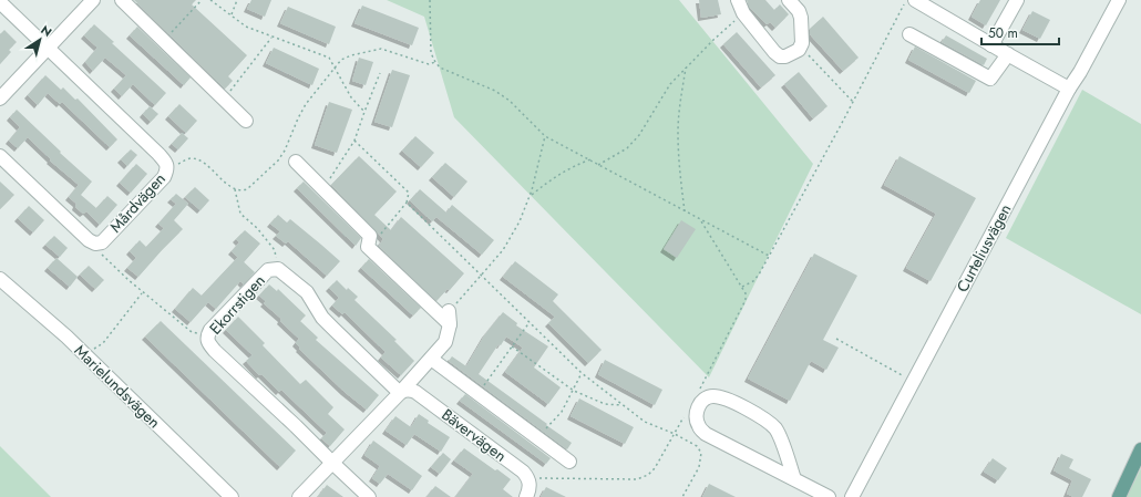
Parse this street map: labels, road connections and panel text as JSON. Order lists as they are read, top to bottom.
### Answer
{
  "streets": {
    "street": [
      "Mårdvägen",
      "Curteliusvägen",
      "Ekorrstigen",
      "Marielundsvägen",
      "Bävervägen"
    ]
  },
  "crossings": [
    ["Ekorrstigen", "Bävervägen"]
  ],
  "scale_bar": "50 m",
  "north": "top right"
}
